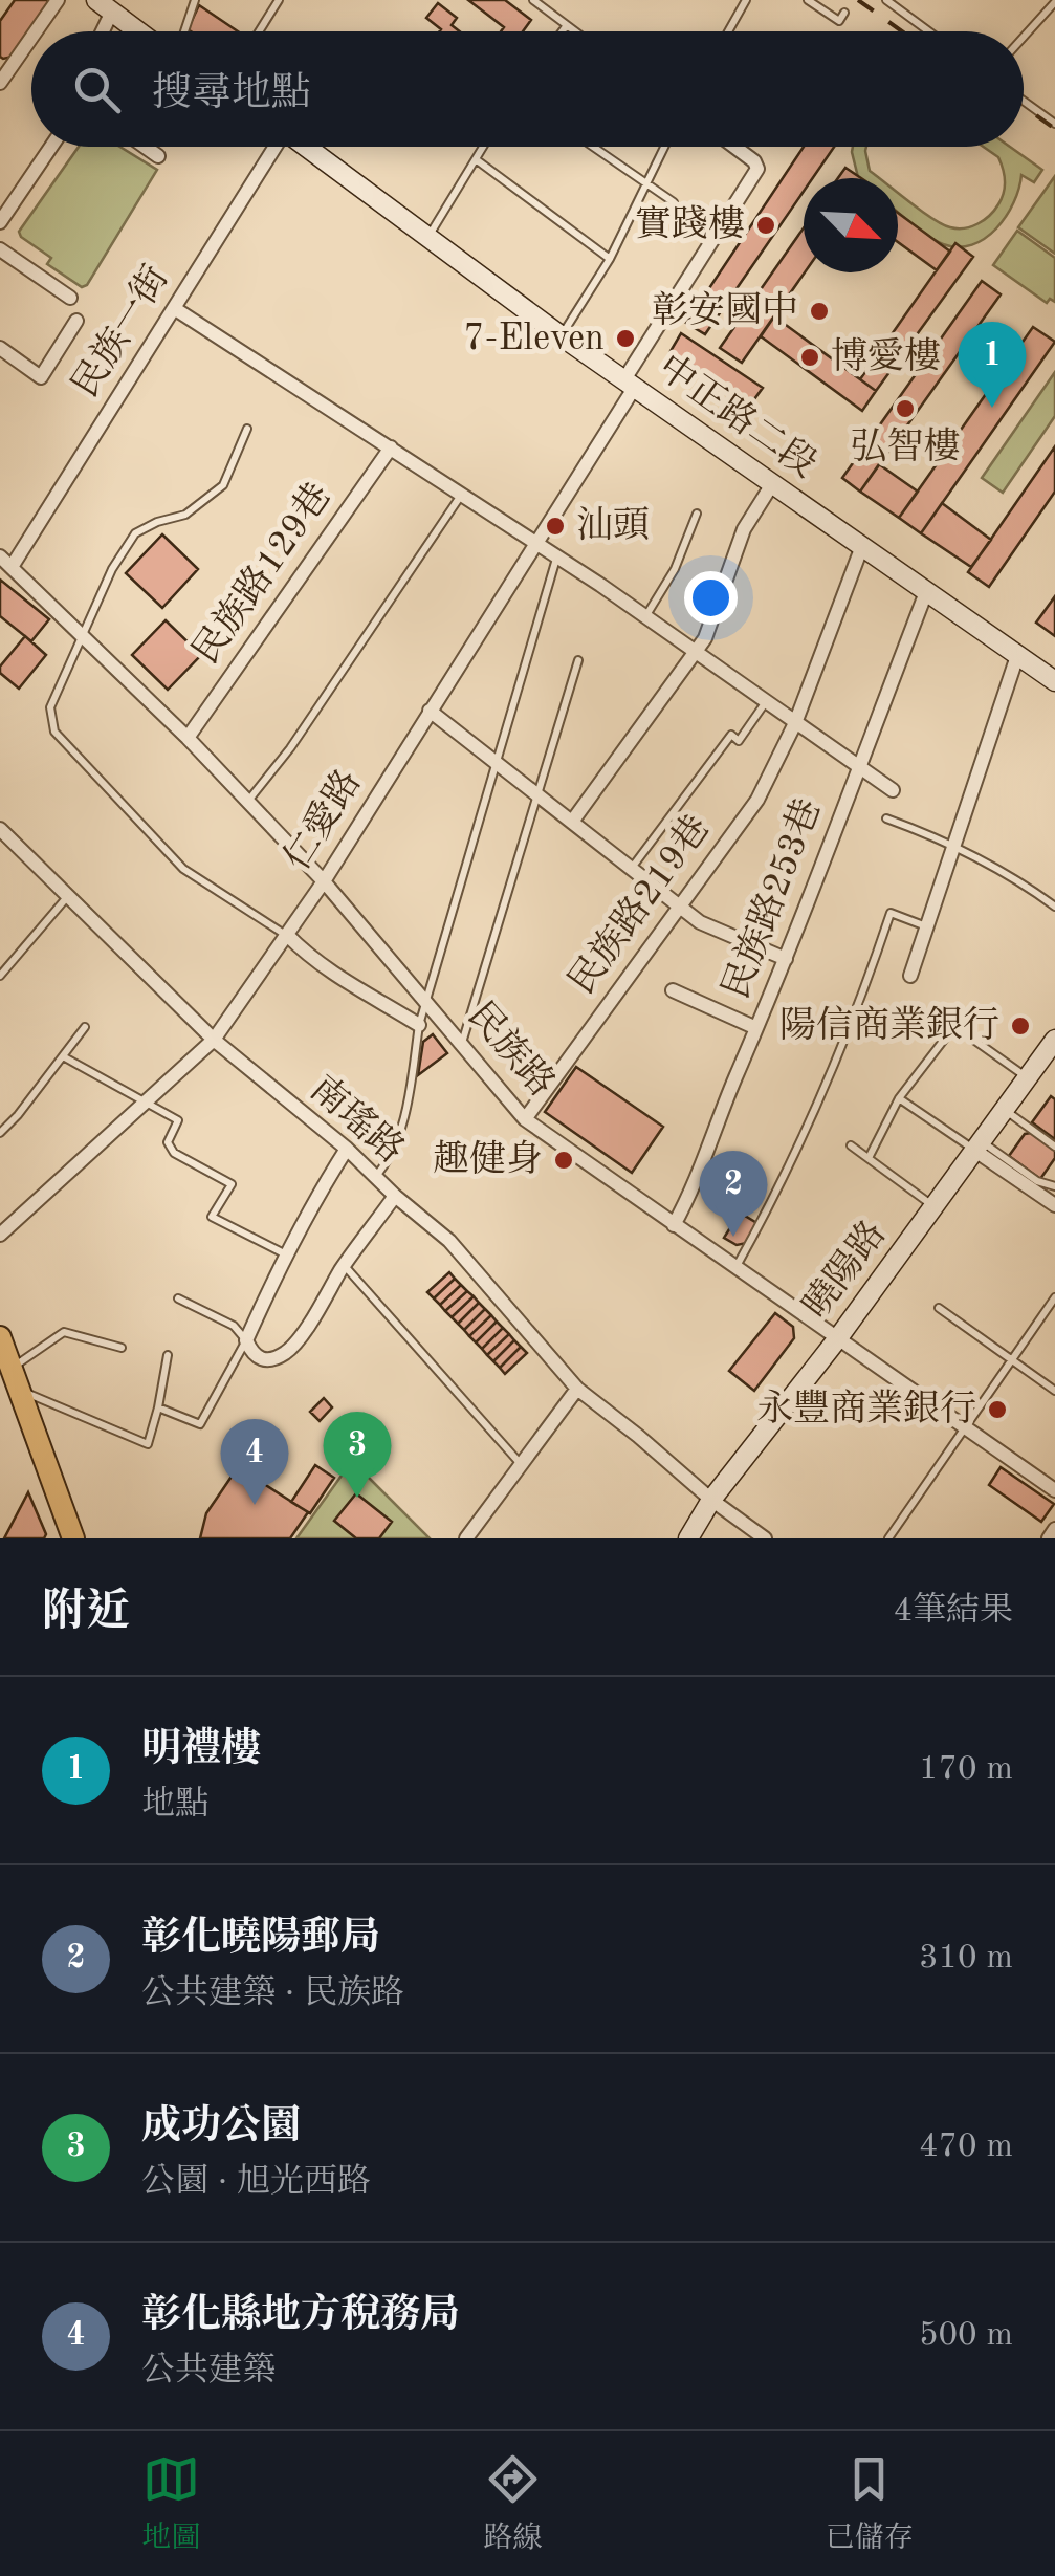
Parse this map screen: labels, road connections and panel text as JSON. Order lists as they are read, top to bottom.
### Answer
{
  "streets": {
    "street": [
      "民族一街",
      "中正路二段",
      "民族路129巷",
      "仁愛路",
      "民族路253巷",
      "民族路219巷",
      "民族路",
      "南瑤路",
      "曉陽路"
    ]
  },
  "crossings": [
    ["民族一街", "民族路"],
    ["中正路二段", "仁愛路"],
    ["中正路二段", "民族路253巷"],
    ["中正路二段", "民族路219巷"],
    ["民族路129巷", "民族路"],
    ["仁愛路", "民族路"],
    ["仁愛路", "南瑤路"],
    ["民族路253巷", "民族路"],
    ["民族路219巷", "民族路"],
    ["民族路", "曉陽路"],
    ["南瑤路", "曉陽路"]
  ],
  "places": [
    "實踐樓",
    "彰安國中",
    "7-Eleven",
    "博愛樓",
    "弘智樓",
    "汕頭",
    "陽信商業銀行",
    "趣健身",
    "永豐商業銀行"
  ],
  "north": "bottom right",
  "page": {
    "search": "搜尋地點",
    "pins": [
      "1",
      "2",
      "3",
      "4"
    ],
    "heading": ["附近", "4筆結果"],
    "list": [
      {
        "mark": "1",
        "name": "明禮樓",
        "note": "地點",
        "value": "170 m"
      },
      {
        "mark": "2",
        "name": "彰化曉陽郵局",
        "note": "公共建築 · 民族路",
        "value": "310 m"
      },
      {
        "mark": "3",
        "name": "成功公園",
        "note": "公園 · 旭光西路",
        "value": "470 m"
      },
      {
        "mark": "4",
        "name": "彰化縣地方稅務局",
        "note": "公共建築",
        "value": "500 m"
      }
    ],
    "nav": ["地圖", "路線", "已儲存"]
  }
}
